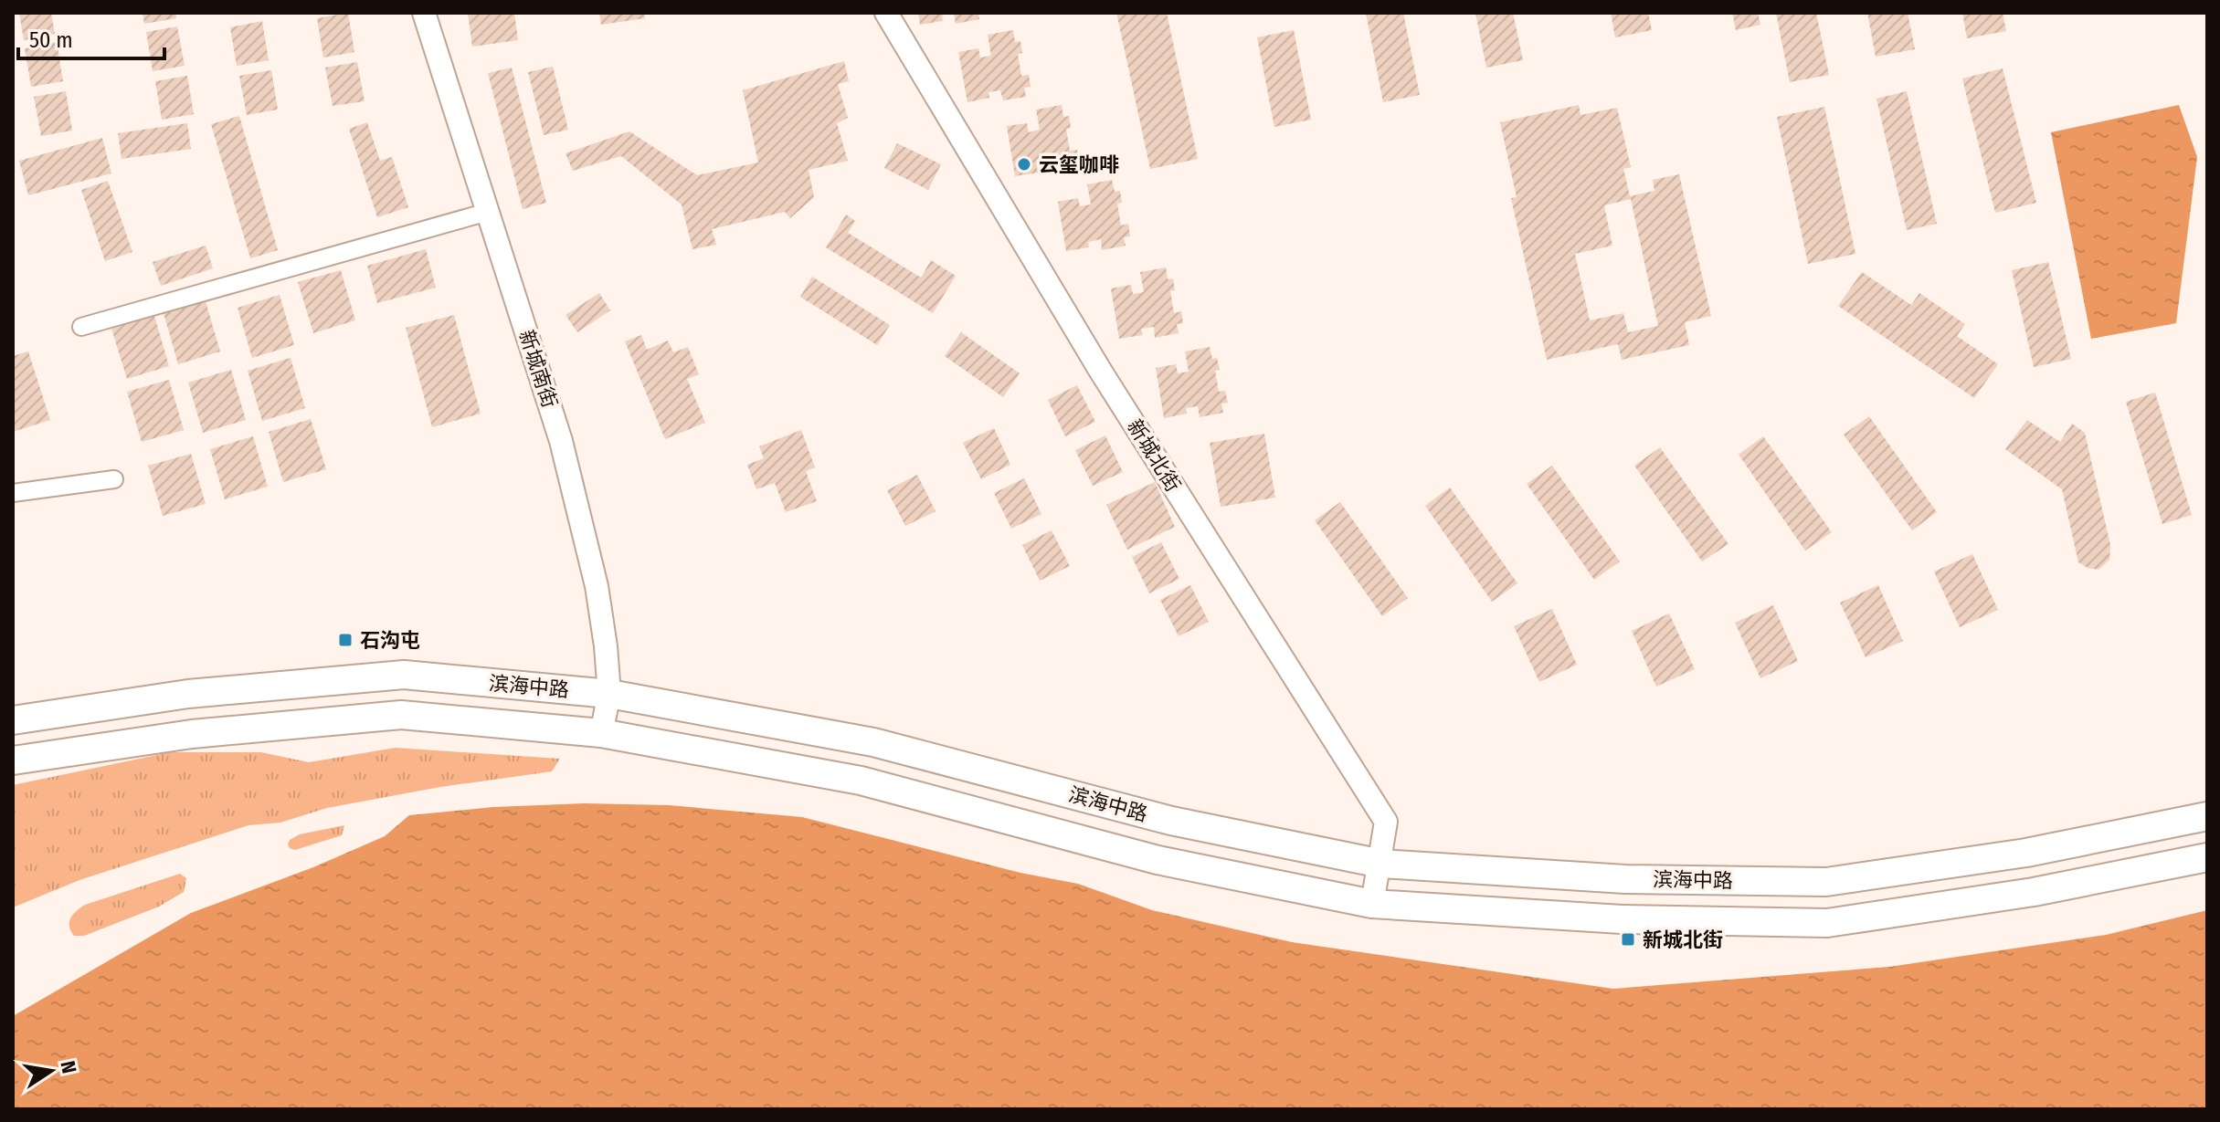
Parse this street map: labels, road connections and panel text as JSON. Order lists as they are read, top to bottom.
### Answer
{
  "streets": {
    "main road": ["滨海中路"],
    "street": ["新城南街", "新城北街"]
  },
  "crossings": [
    ["新城南街", "滨海中路"],
    ["新城北街", "滨海中路"]
  ],
  "places": {
    "other": ["云玺咖啡"],
    "transit": ["石沟屯", "新城北街"]
  },
  "scale_bar": "50 m",
  "north": "right"
}
